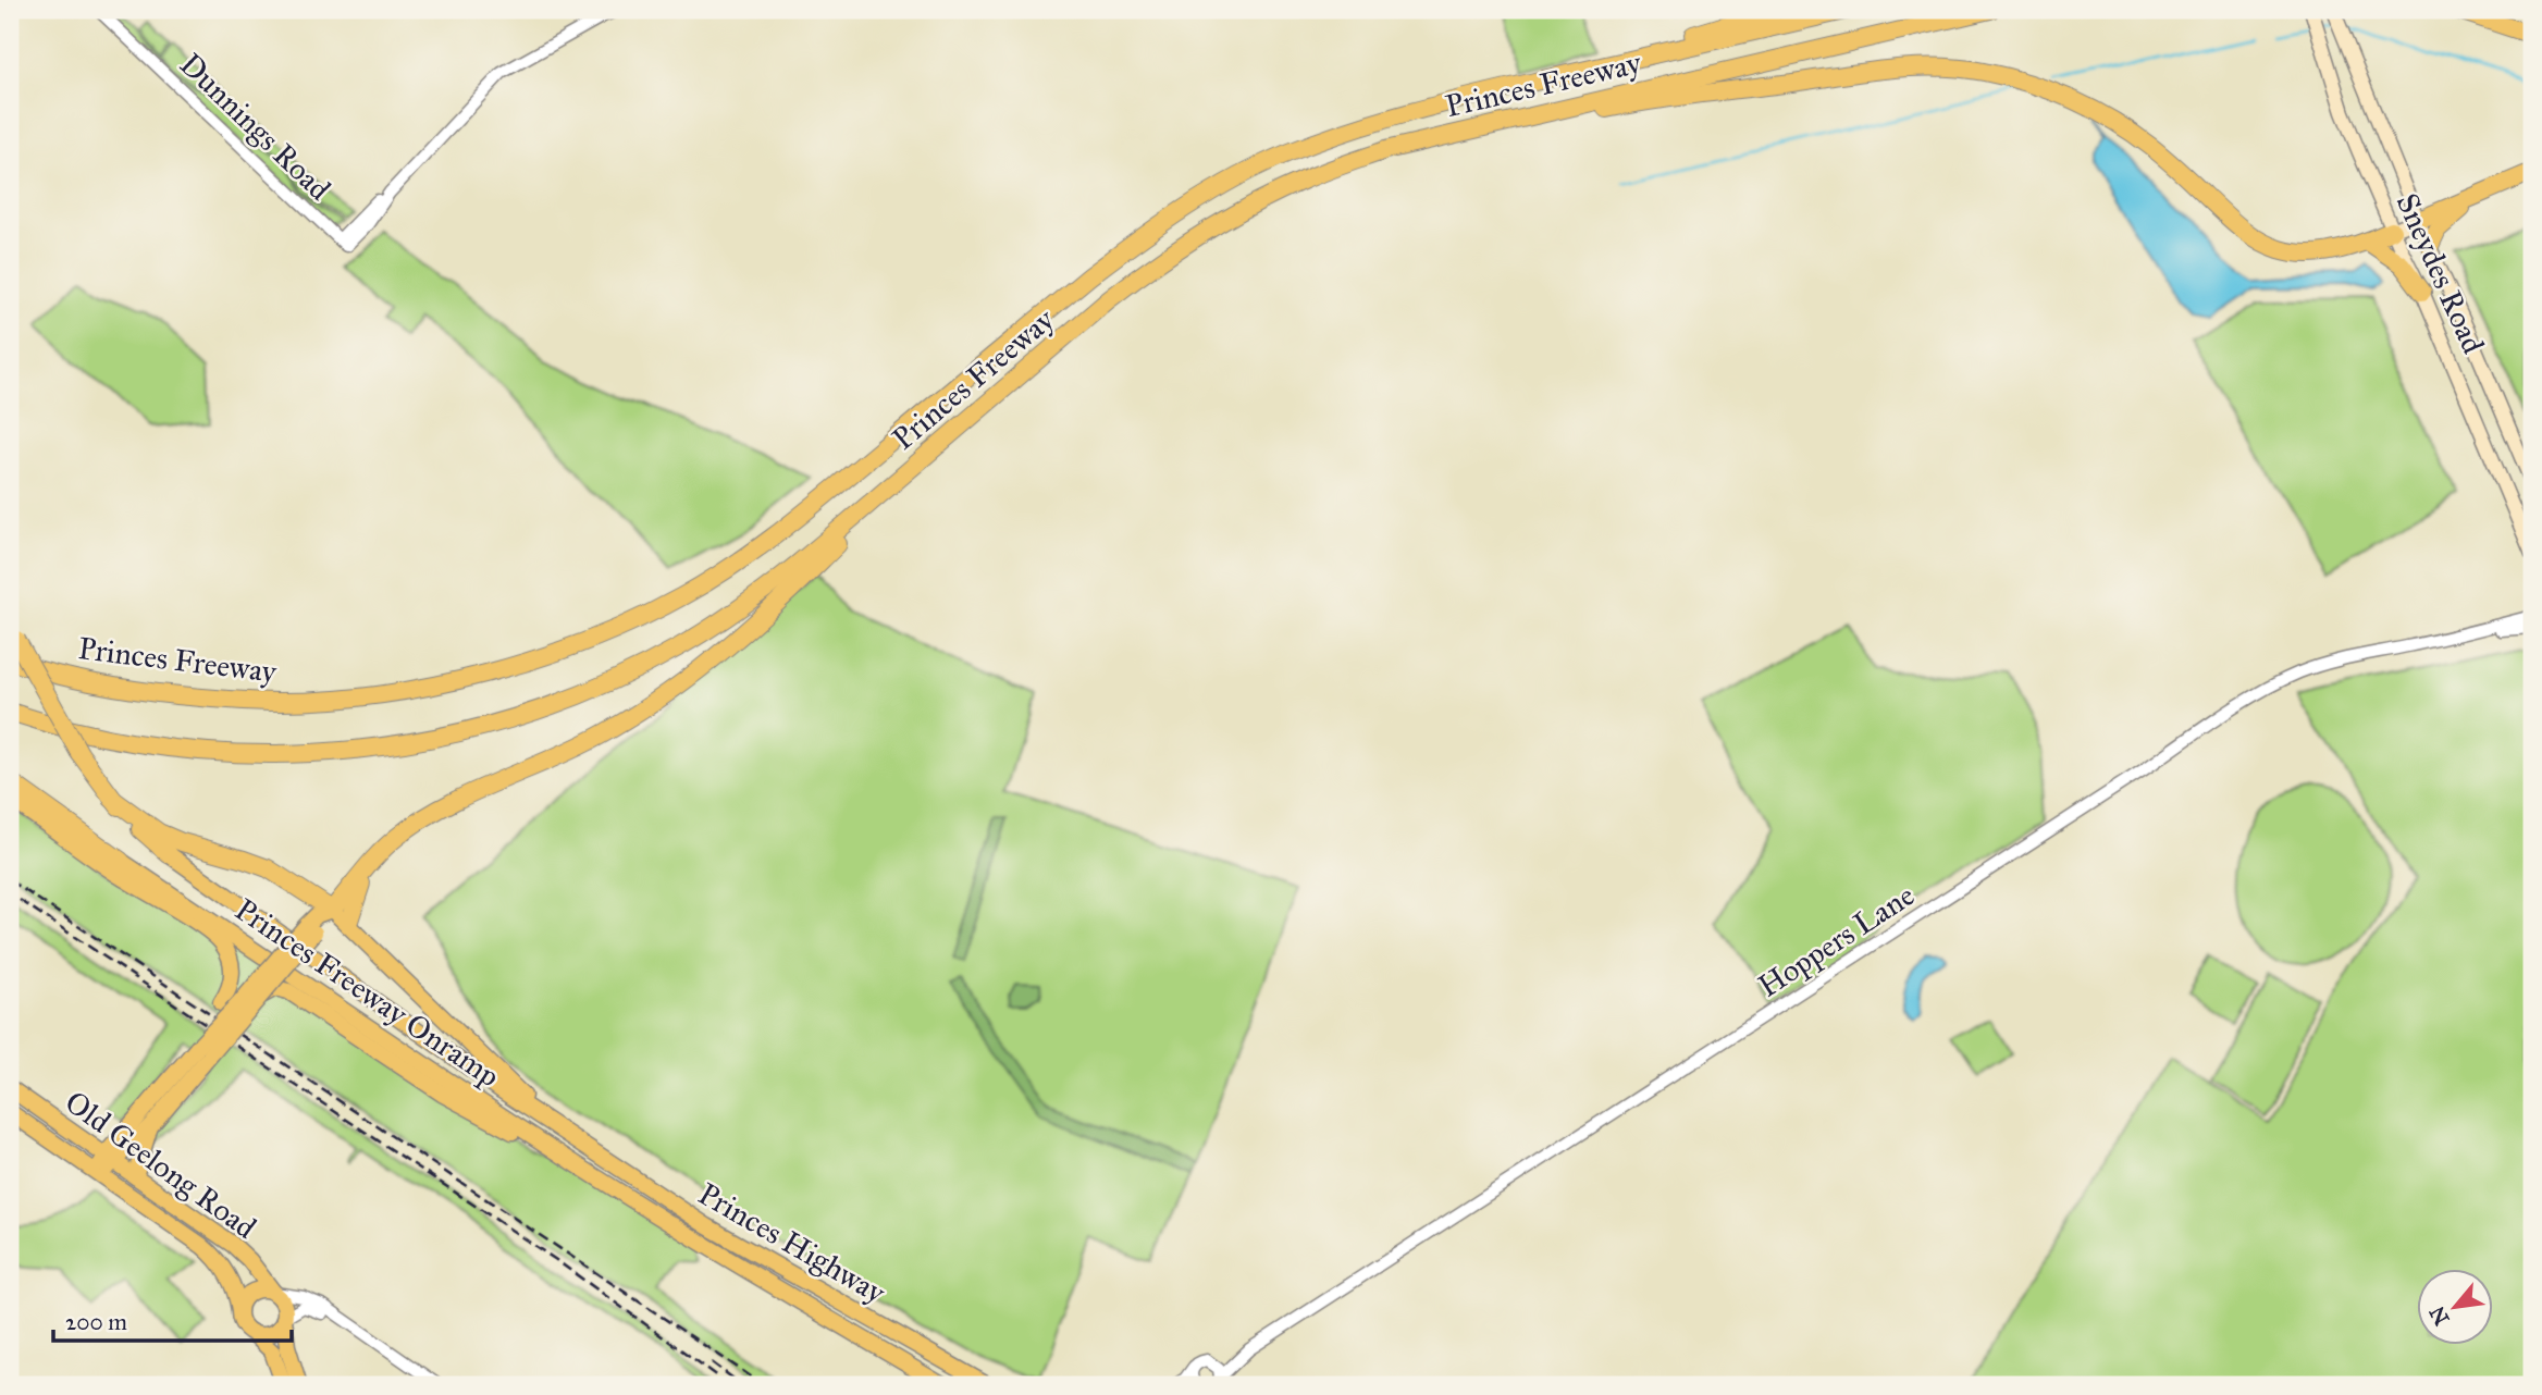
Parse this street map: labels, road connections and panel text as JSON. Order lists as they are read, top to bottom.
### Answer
{
  "streets": {
    "highway": ["Princes Freeway"],
    "main road": [
      "Sneydes Road",
      "Princes Freeway Onramp",
      "Old Geelong Road",
      "Princes Highway"
    ],
    "street": ["Dunnings Road", "Hoppers Lane"]
  },
  "crossings": [
    ["Princes Freeway Onramp", "Princes Highway"]
  ],
  "scale_bar": "200 m",
  "north": "bottom left"
}
